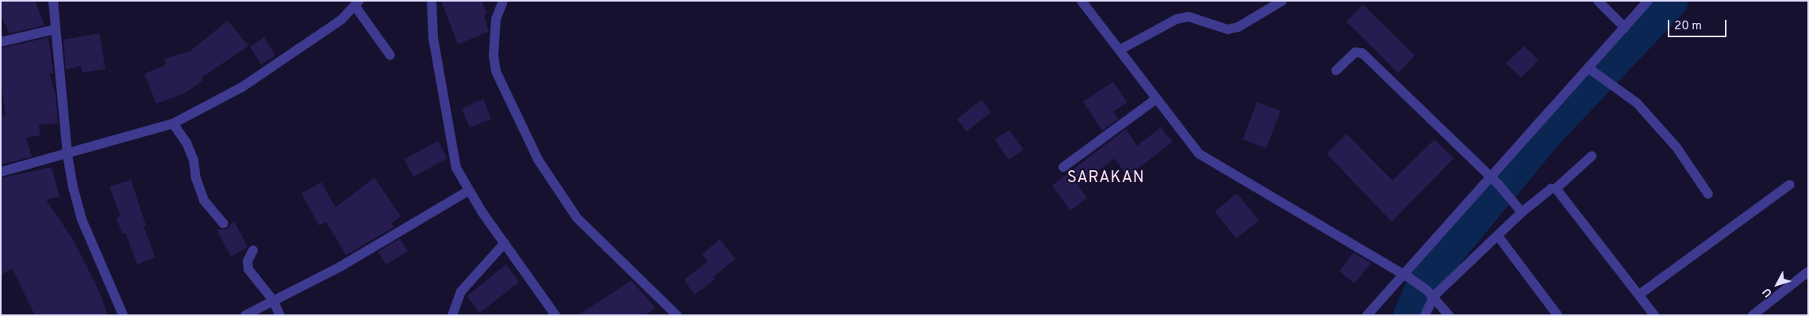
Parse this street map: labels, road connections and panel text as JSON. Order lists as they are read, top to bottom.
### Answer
{
  "districts": ["SARAKAN"],
  "scale_bar": "20 m",
  "north": "bottom left"
}
